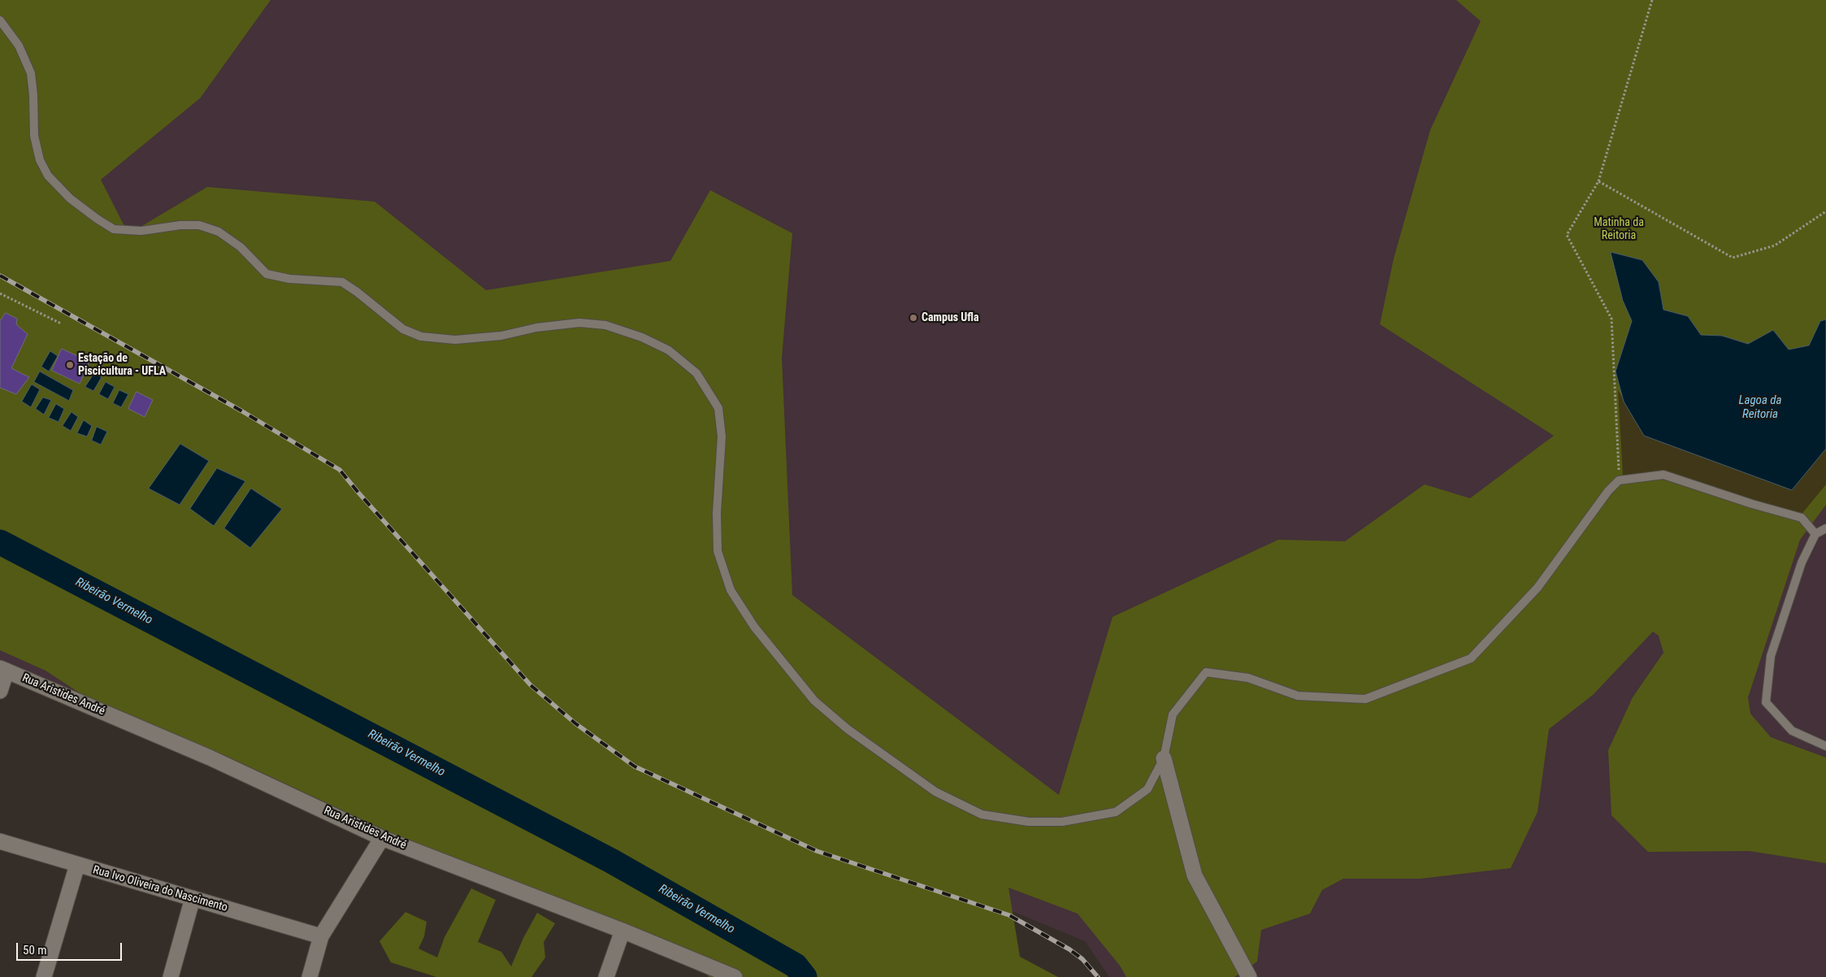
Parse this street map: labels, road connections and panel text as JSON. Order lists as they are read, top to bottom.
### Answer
{
  "streets": {
    "street": ["Rua Aristides André", "Rua Ivo Oliveira do Nascimento"]
  },
  "water": ["Lagoa da Reitoria", "Ribeirão Vermelho"],
  "parks": ["Matinha da Reitoria"],
  "places": ["Campus Ufla", "Estação de Piscicultura - UFLA"],
  "scale_bar": "50 m"
}
